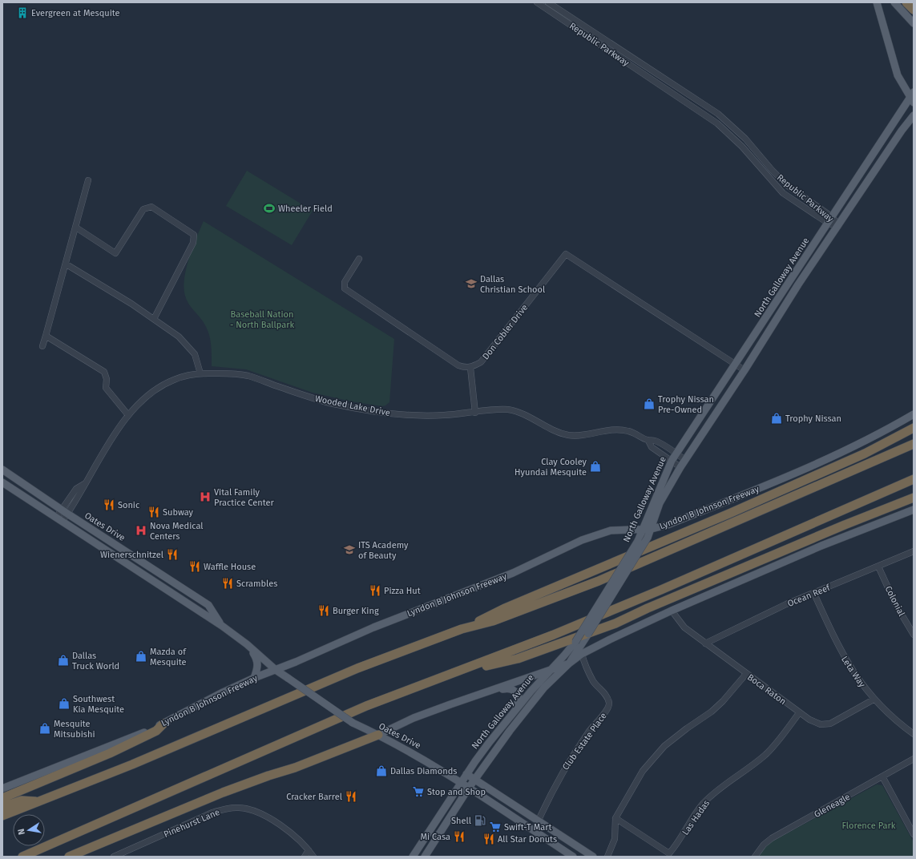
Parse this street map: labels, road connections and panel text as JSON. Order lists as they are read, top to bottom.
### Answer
{
  "streets": {
    "main road": ["North Galloway Avenue", "Lyndon B Johnson Freeway", "Oates Drive"],
    "street": [
      "Republic Parkway",
      "Don Cobler Drive",
      "Wooded Lake Drive",
      "Ocean Reef",
      "Colonial",
      "Leta Way",
      "Boca Raton",
      "Club Estate Place",
      "Gleneagle",
      "Las Hadas",
      "Pinehurst Lane"
    ]
  },
  "crossings": [
    ["Republic Parkway", "North Galloway Avenue"],
    ["North Galloway Avenue", "Don Cobler Drive"],
    ["North Galloway Avenue", "Wooded Lake Drive"],
    ["North Galloway Avenue", "Lyndon B Johnson Freeway"],
    ["North Galloway Avenue", "Oates Drive"],
    ["Wooded Lake Drive", "Oates Drive"],
    ["Lyndon B Johnson Freeway", "Oates Drive"],
    ["Oates Drive", "Club Estate Place"],
    ["Ocean Reef", "Colonial"],
    ["Ocean Reef", "Leta Way"],
    ["Ocean Reef", "Boca Raton"],
    ["Leta Way", "Boca Raton"],
    ["Boca Raton", "Las Hadas"]
  ],
  "parks": ["Baseball Nation - North Ballpark", "Florence Park"],
  "places": {
    "building": ["Evergreen at Mesquite"],
    "sports": ["Wheeler Field"],
    "school or university": ["Dallas Christian School", "ITS Academy of Beauty"],
    "shop": [
      "Trophy Nissan Pre-Owned",
      "Trophy Nissan",
      "Clay Cooley Hyundai Mesquite",
      "Mazda of Mesquite",
      "Dallas Truck World",
      "Southwest Kia Mesquite",
      "Mesquite Mitsubishi",
      "Dallas Diamonds"
    ],
    "hospital": ["Vital Family Practice Center", "Nova Medical Centers"],
    "restaurant": [
      "Sonic",
      "Subway",
      "Wienerschnitzel",
      "Waffle House",
      "Scrambles",
      "Pizza Hut",
      "Burger King",
      "Cracker Barrel",
      "Mi Casa",
      "All Star Donuts"
    ],
    "supermarket": ["Stop and Shop", "Swift-T Mart"],
    "fuel station": ["Shell"]
  },
  "north": "left"
}
